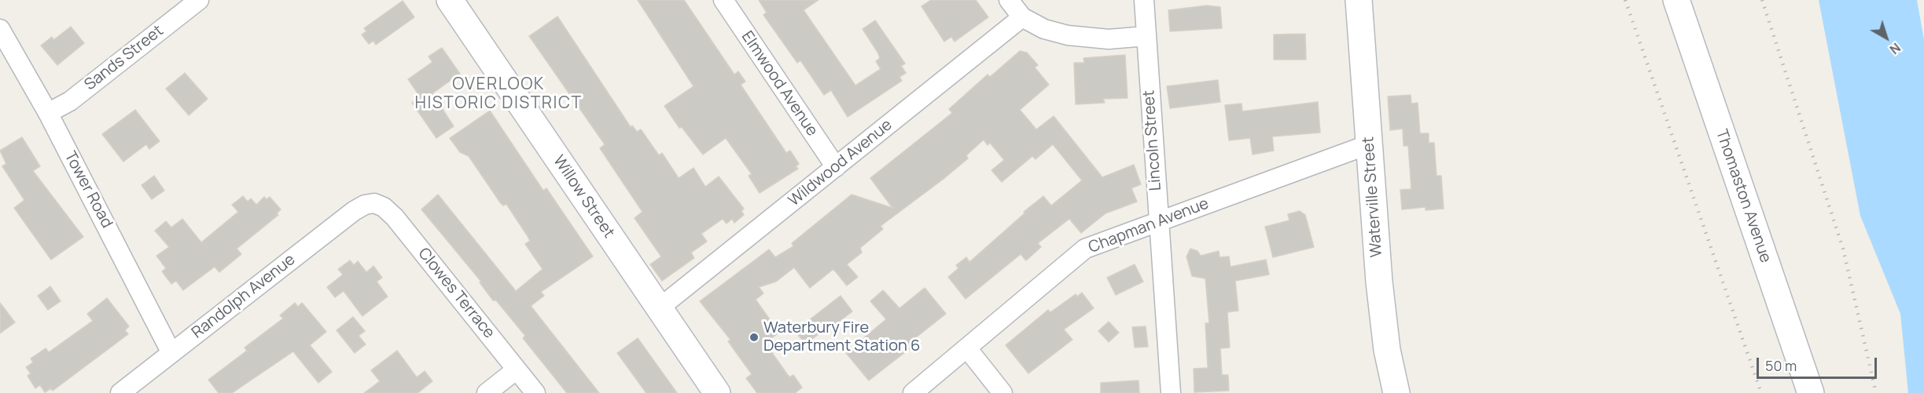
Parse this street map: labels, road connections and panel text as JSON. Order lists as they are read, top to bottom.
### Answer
{
  "streets": {
    "street": [
      "Sands Street",
      "Elmwood Avenue",
      "Lincoln Street",
      "Wildwood Avenue",
      "Tower Road",
      "Thomaston Avenue",
      "Willow Street",
      "Waterville Street",
      "Chapman Avenue",
      "Clowes Terrace",
      "Randolph Avenue"
    ]
  },
  "crossings": [
    ["Sands Street", "Tower Road"],
    ["Elmwood Avenue", "Wildwood Avenue"],
    ["Lincoln Street", "Chapman Avenue"],
    ["Wildwood Avenue", "Willow Street"],
    ["Tower Road", "Randolph Avenue"],
    ["Waterville Street", "Chapman Avenue"],
    ["Clowes Terrace", "Randolph Avenue"]
  ],
  "districts": ["OVERLOOK HISTORIC DISTRICT"],
  "places": ["Waterbury Fire Department Station 6"],
  "scale_bar": "50 m",
  "north": "bottom right"
}
